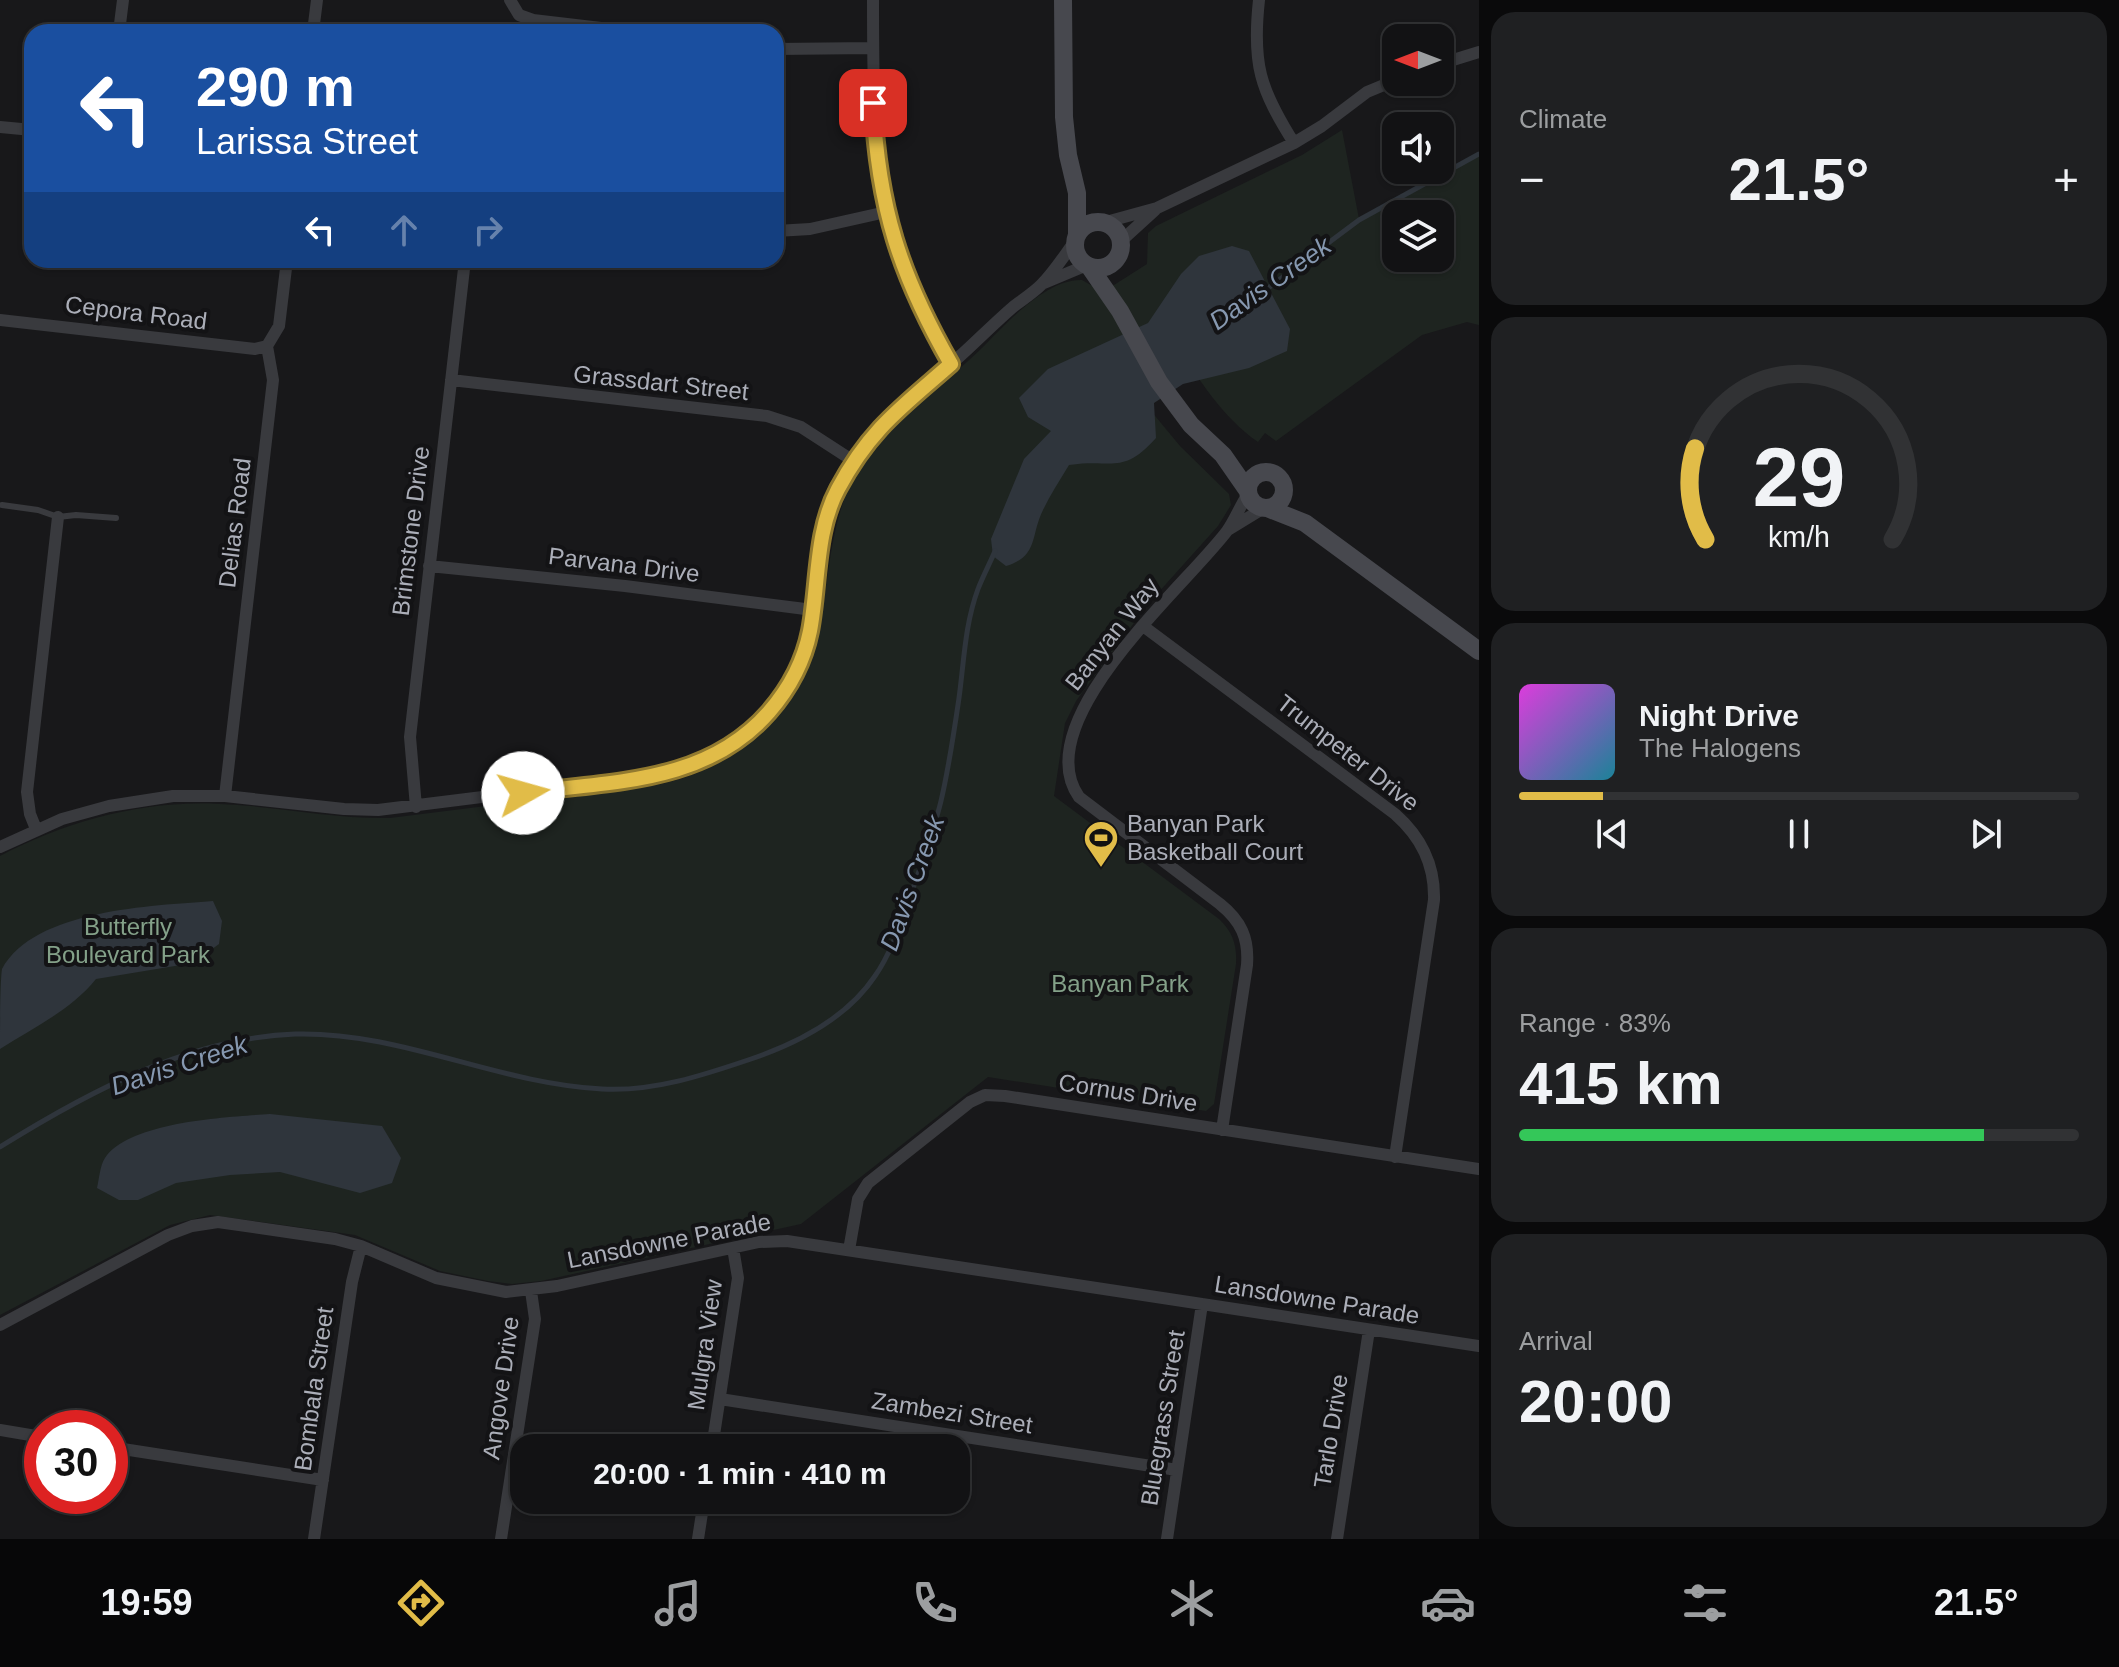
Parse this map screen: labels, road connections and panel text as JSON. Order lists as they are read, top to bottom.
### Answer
{
  "streets": {
    "street": [
      "Cepora Road",
      "Grassdart Street",
      "Delias Road",
      "Brimstone Drive",
      "Parvana Drive",
      "Banyan Way",
      "Trumpeter Drive",
      "Cornus Drive",
      "Lansdowne Parade",
      "Mulgra View",
      "Angove Drive",
      "Bombala Street",
      "Zambezi Street",
      "Bluegrass Street",
      "Tarlo Drive"
    ]
  },
  "crossings": [
    ["Cepora Road", "Delias Road"],
    ["Grassdart Street", "Brimstone Drive"],
    ["Brimstone Drive", "Parvana Drive"],
    ["Banyan Way", "Trumpeter Drive"],
    ["Banyan Way", "Cornus Drive"],
    ["Trumpeter Drive", "Cornus Drive"],
    ["Cornus Drive", "Lansdowne Parade"],
    ["Lansdowne Parade", "Mulgra View"],
    ["Lansdowne Parade", "Angove Drive"],
    ["Lansdowne Parade", "Bombala Street"],
    ["Lansdowne Parade", "Bluegrass Street"],
    ["Lansdowne Parade", "Tarlo Drive"],
    ["Mulgra View", "Zambezi Street"],
    ["Zambezi Street", "Bluegrass Street"]
  ],
  "water": ["Davis Creek"],
  "parks": ["Butterfly Boulevard Park", "Banyan Park"],
  "places": {
    "sports": ["Banyan Park Basketball Court"]
  },
  "north": "left",
  "page": {
    "tile": [
      "Climate",
      ["Range · 83%", "415 km"],
      ["Arrival", "20:00"]
    ],
    "turn": ["290 m", "Larissa Street"],
    "heat": ["−", "21.5°", "+"],
    "song": ["Night Drive", "The Halogens"],
    "limit": "30",
    "trip": "20:00 · 1 min · 410 m",
    "tabs": ["19:59", "21.5°"],
    "gauge": ["29", "km/h"]
  }
}
